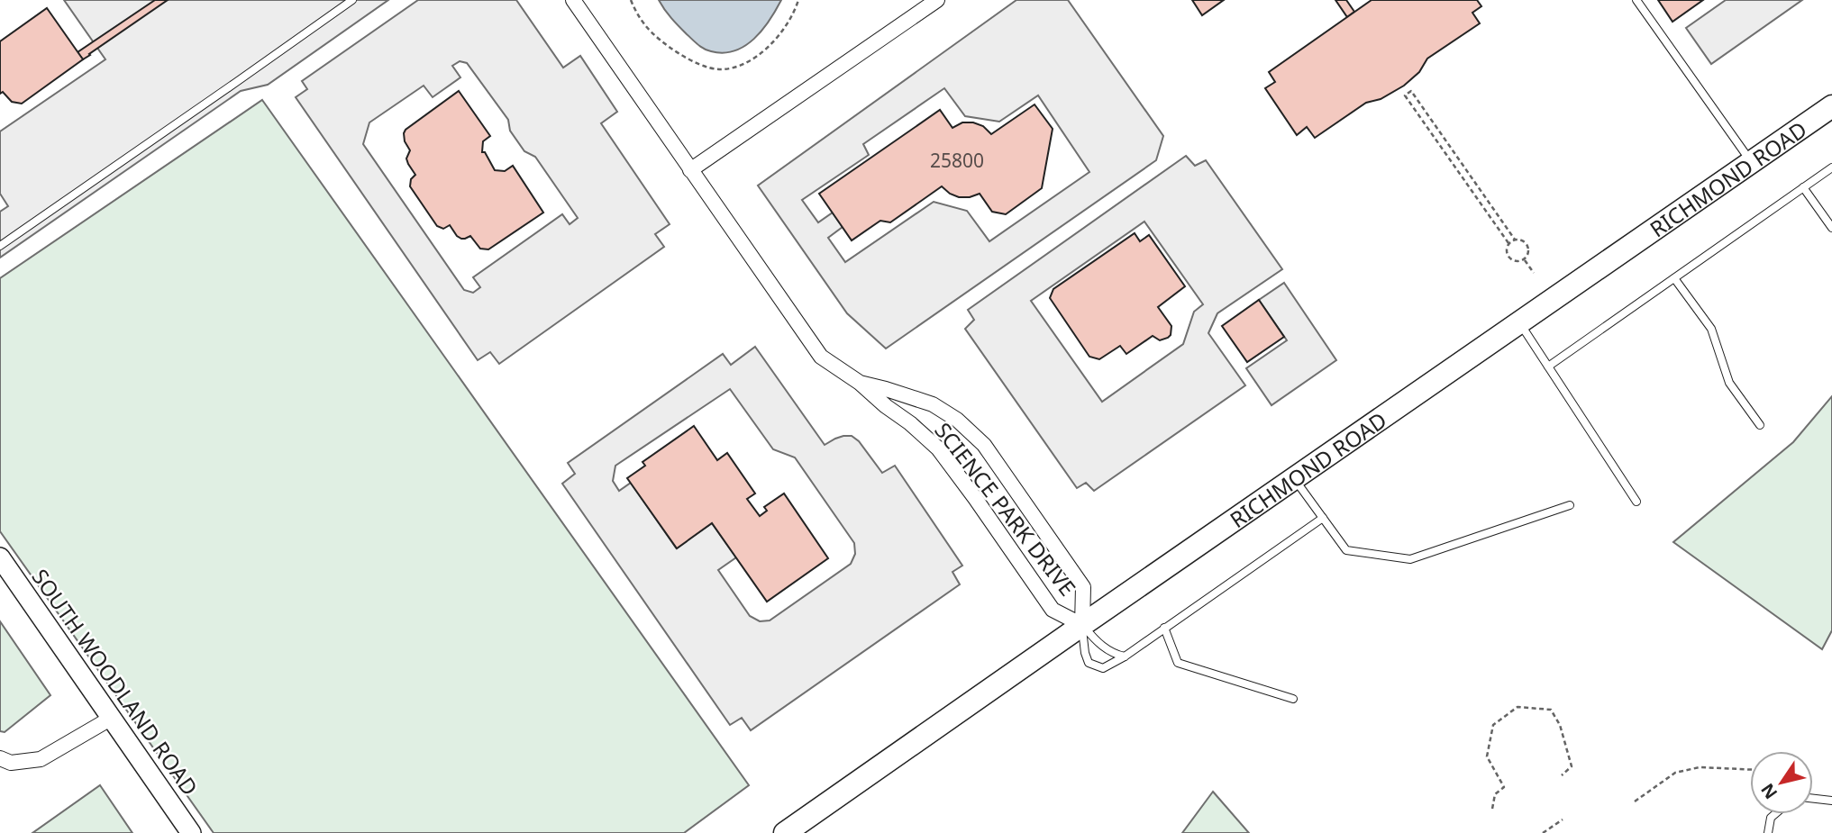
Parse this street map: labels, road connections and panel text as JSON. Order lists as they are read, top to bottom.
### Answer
{
  "streets": {
    "main road": ["RICHMOND ROAD"],
    "street": ["SCIENCE PARK DRIVE", "SOUTH WOODLAND ROAD"]
  },
  "crossings": [
    ["RICHMOND ROAD", "SCIENCE PARK DRIVE"]
  ],
  "house_numbers": ["25800"],
  "north": "bottom left"
}
